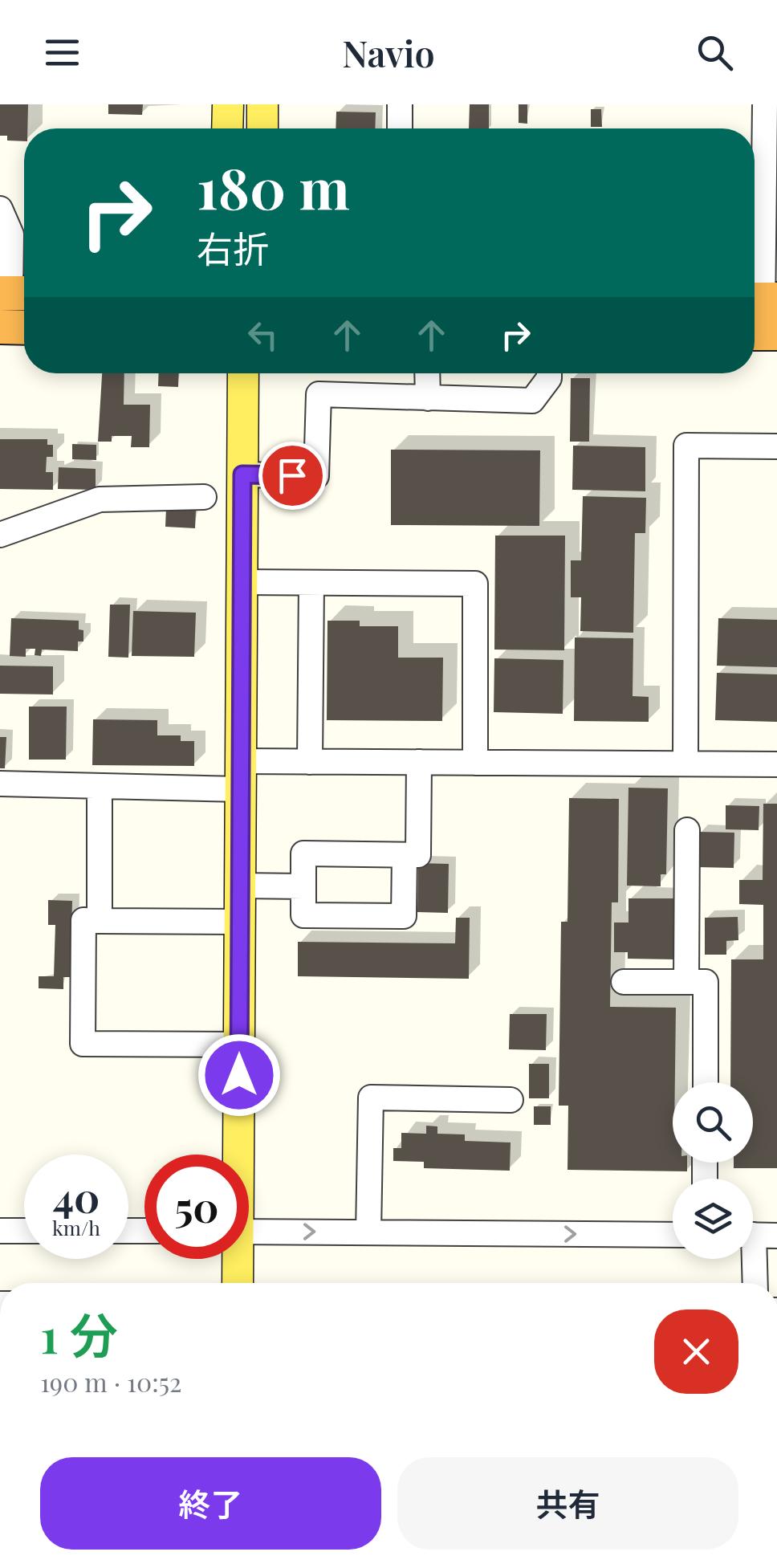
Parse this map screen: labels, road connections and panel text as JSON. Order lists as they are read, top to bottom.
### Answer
{
  "page": {
    "header": "Navio",
    "turn": ["180 m", "右折"],
    "speed": "40 km/h",
    "limit": "50",
    "heading": ["1 分", "190 m · 10:52"],
    "buttons": ["終了", "共有"]
  }
}
